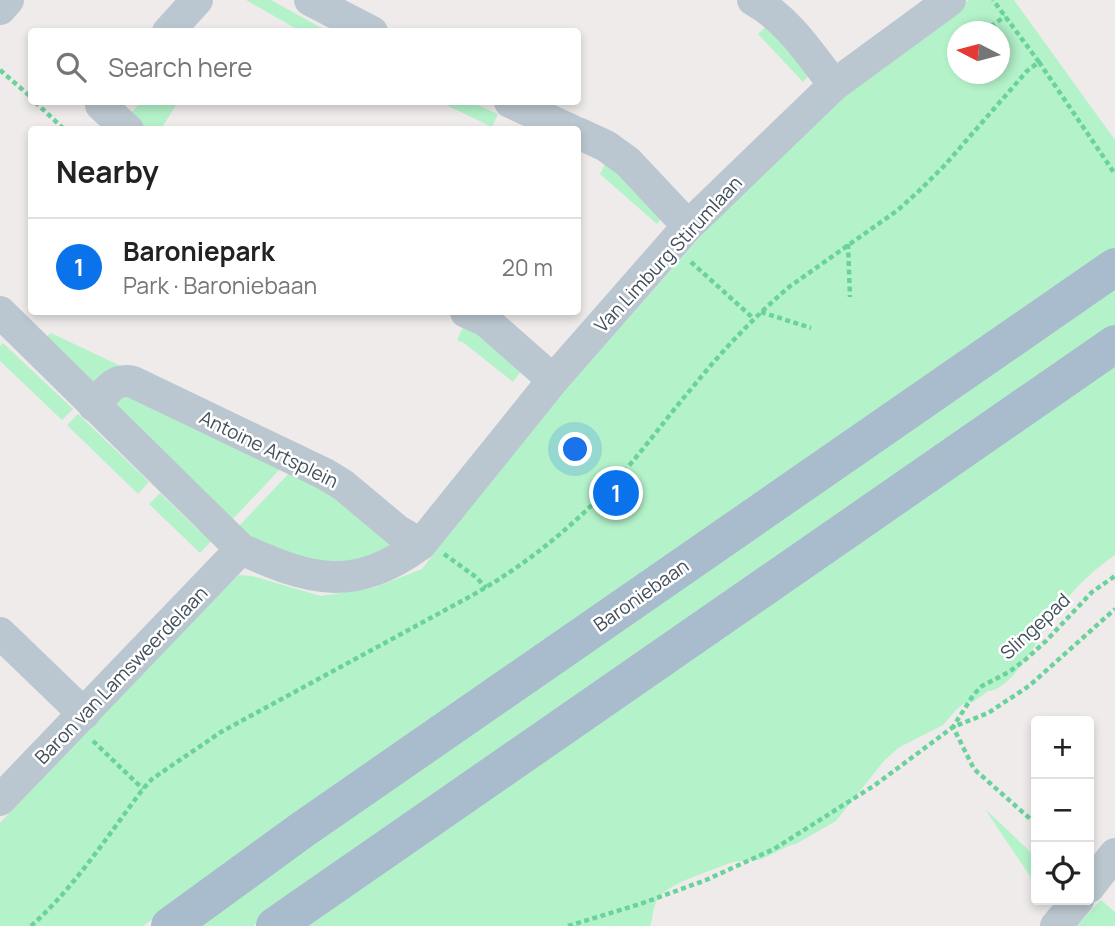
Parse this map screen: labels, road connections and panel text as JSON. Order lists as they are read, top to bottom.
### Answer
{
  "streets": {
    "main road": ["Baroniebaan"],
    "street": ["Van Limburg Stirumlaan", "Antoine Artsplein", "Baron van Lamsweerdelaan"],
    "path": ["Slingepad"]
  },
  "crossings": [
    ["Van Limburg Stirumlaan", "Antoine Artsplein"]
  ],
  "north": "left",
  "page": {
    "search": "Search here",
    "heading": "Nearby",
    "list": [
      {
        "mark": "1",
        "name": "Baroniepark",
        "note": "Park · Baroniebaan",
        "value": "20 m"
      }
    ],
    "pins": "1",
    "map_buttons": ["+", "−"]
  }
}
